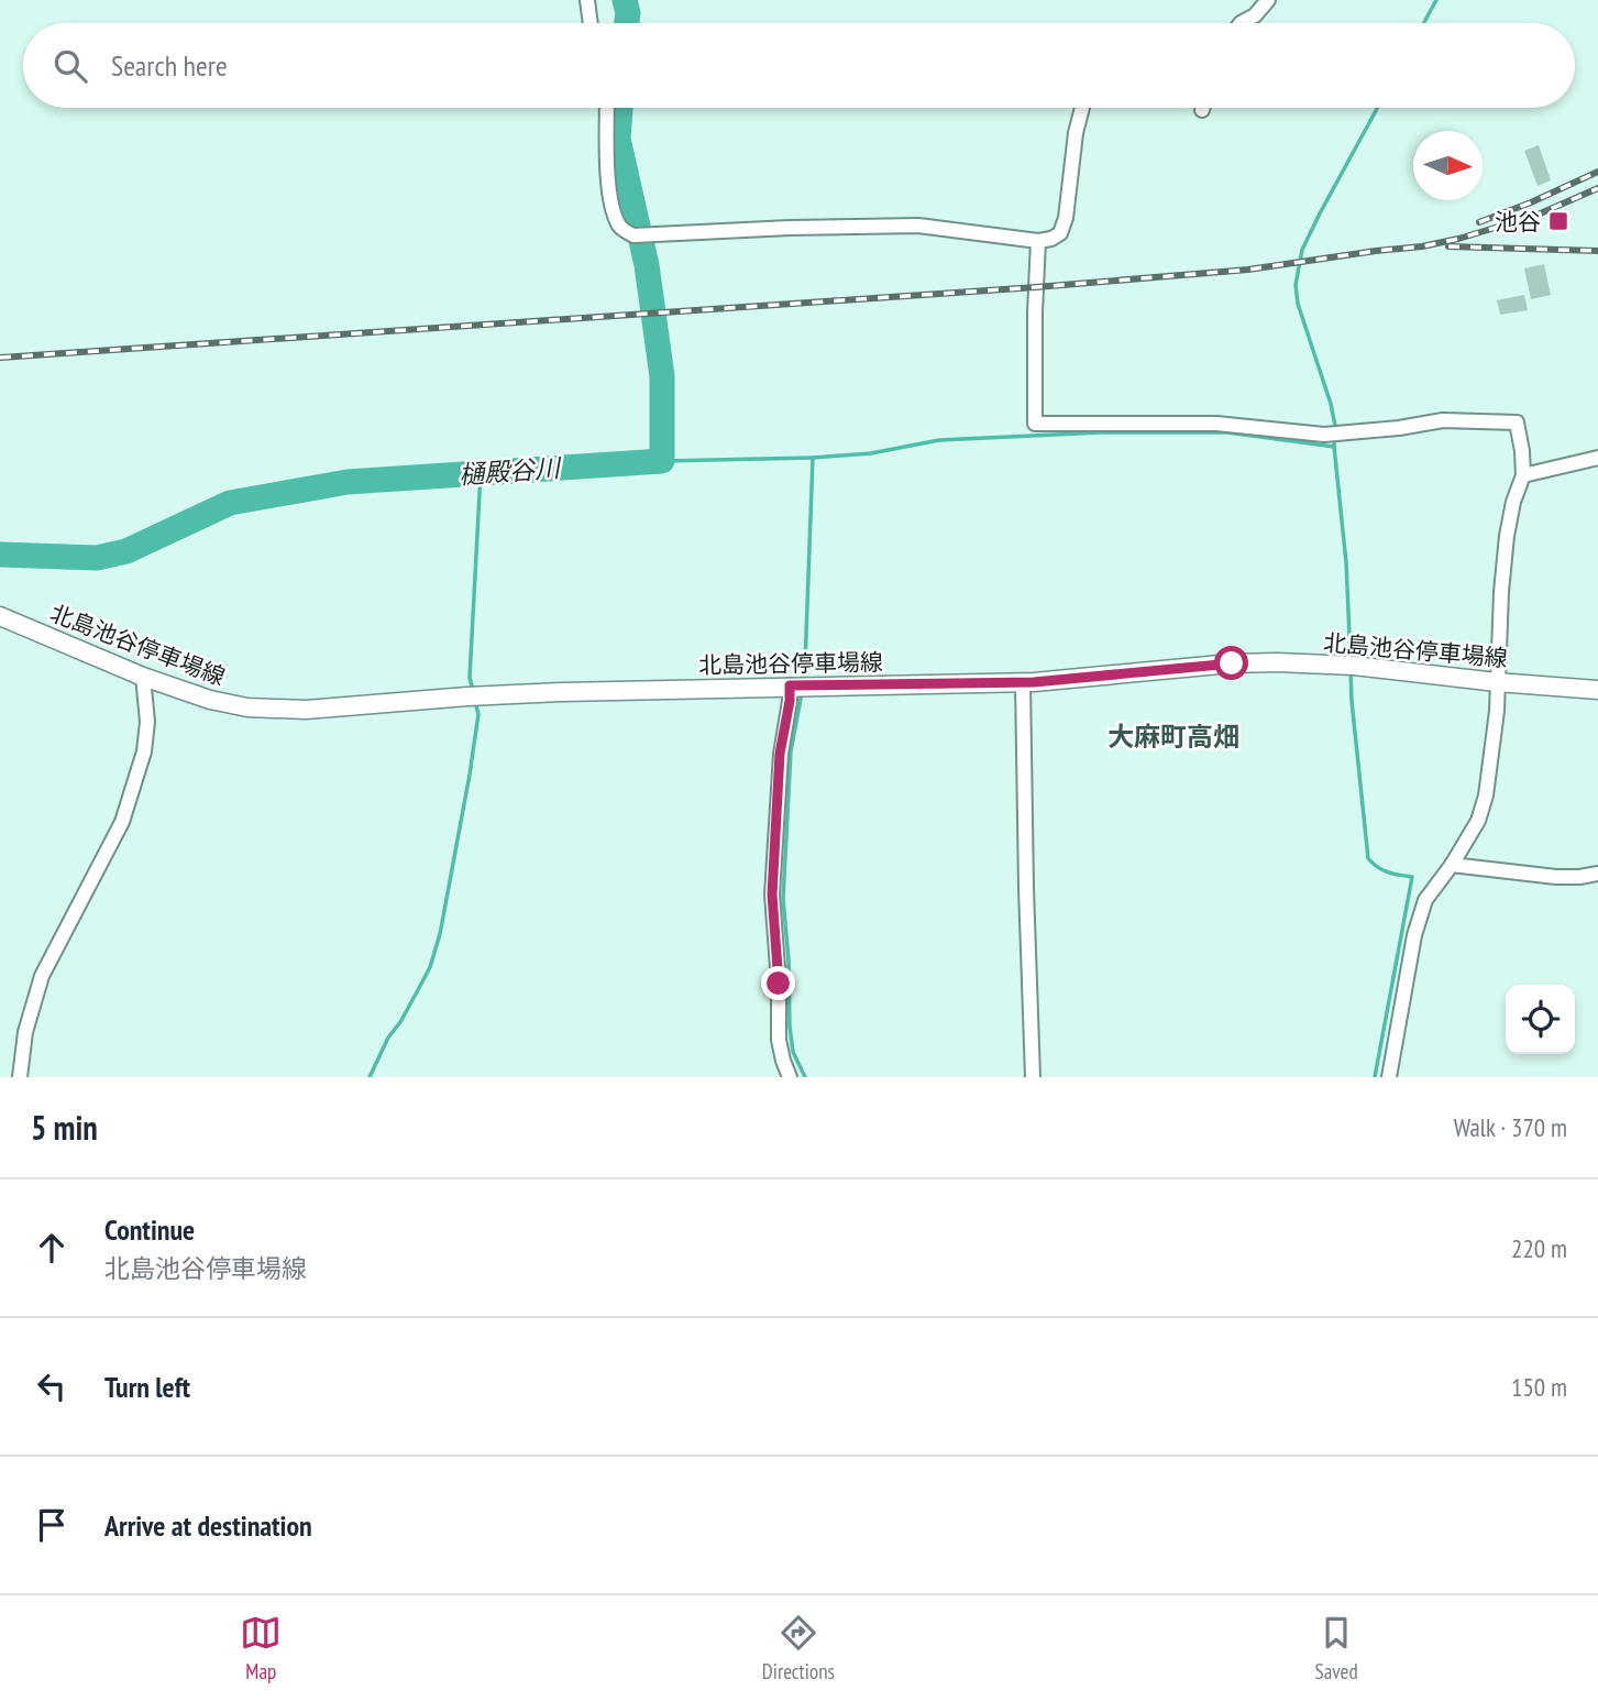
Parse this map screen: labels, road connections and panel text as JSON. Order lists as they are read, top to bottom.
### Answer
{
  "streets": {
    "main road": ["北島池谷停車場線"]
  },
  "districts": ["大麻町高畑"],
  "water": ["樋殿谷川"],
  "places": {
    "transit": ["池谷"]
  },
  "north": "right",
  "page": {
    "search": "Search here",
    "heading": ["5 min", "Walk · 370 m"],
    "list": [
      ["Continue", "北島池谷停車場線", "220 m"],
      ["Turn left", "150 m"],
      "Arrive at destination"
    ],
    "nav": ["Map", "Directions", "Saved"]
  }
}
